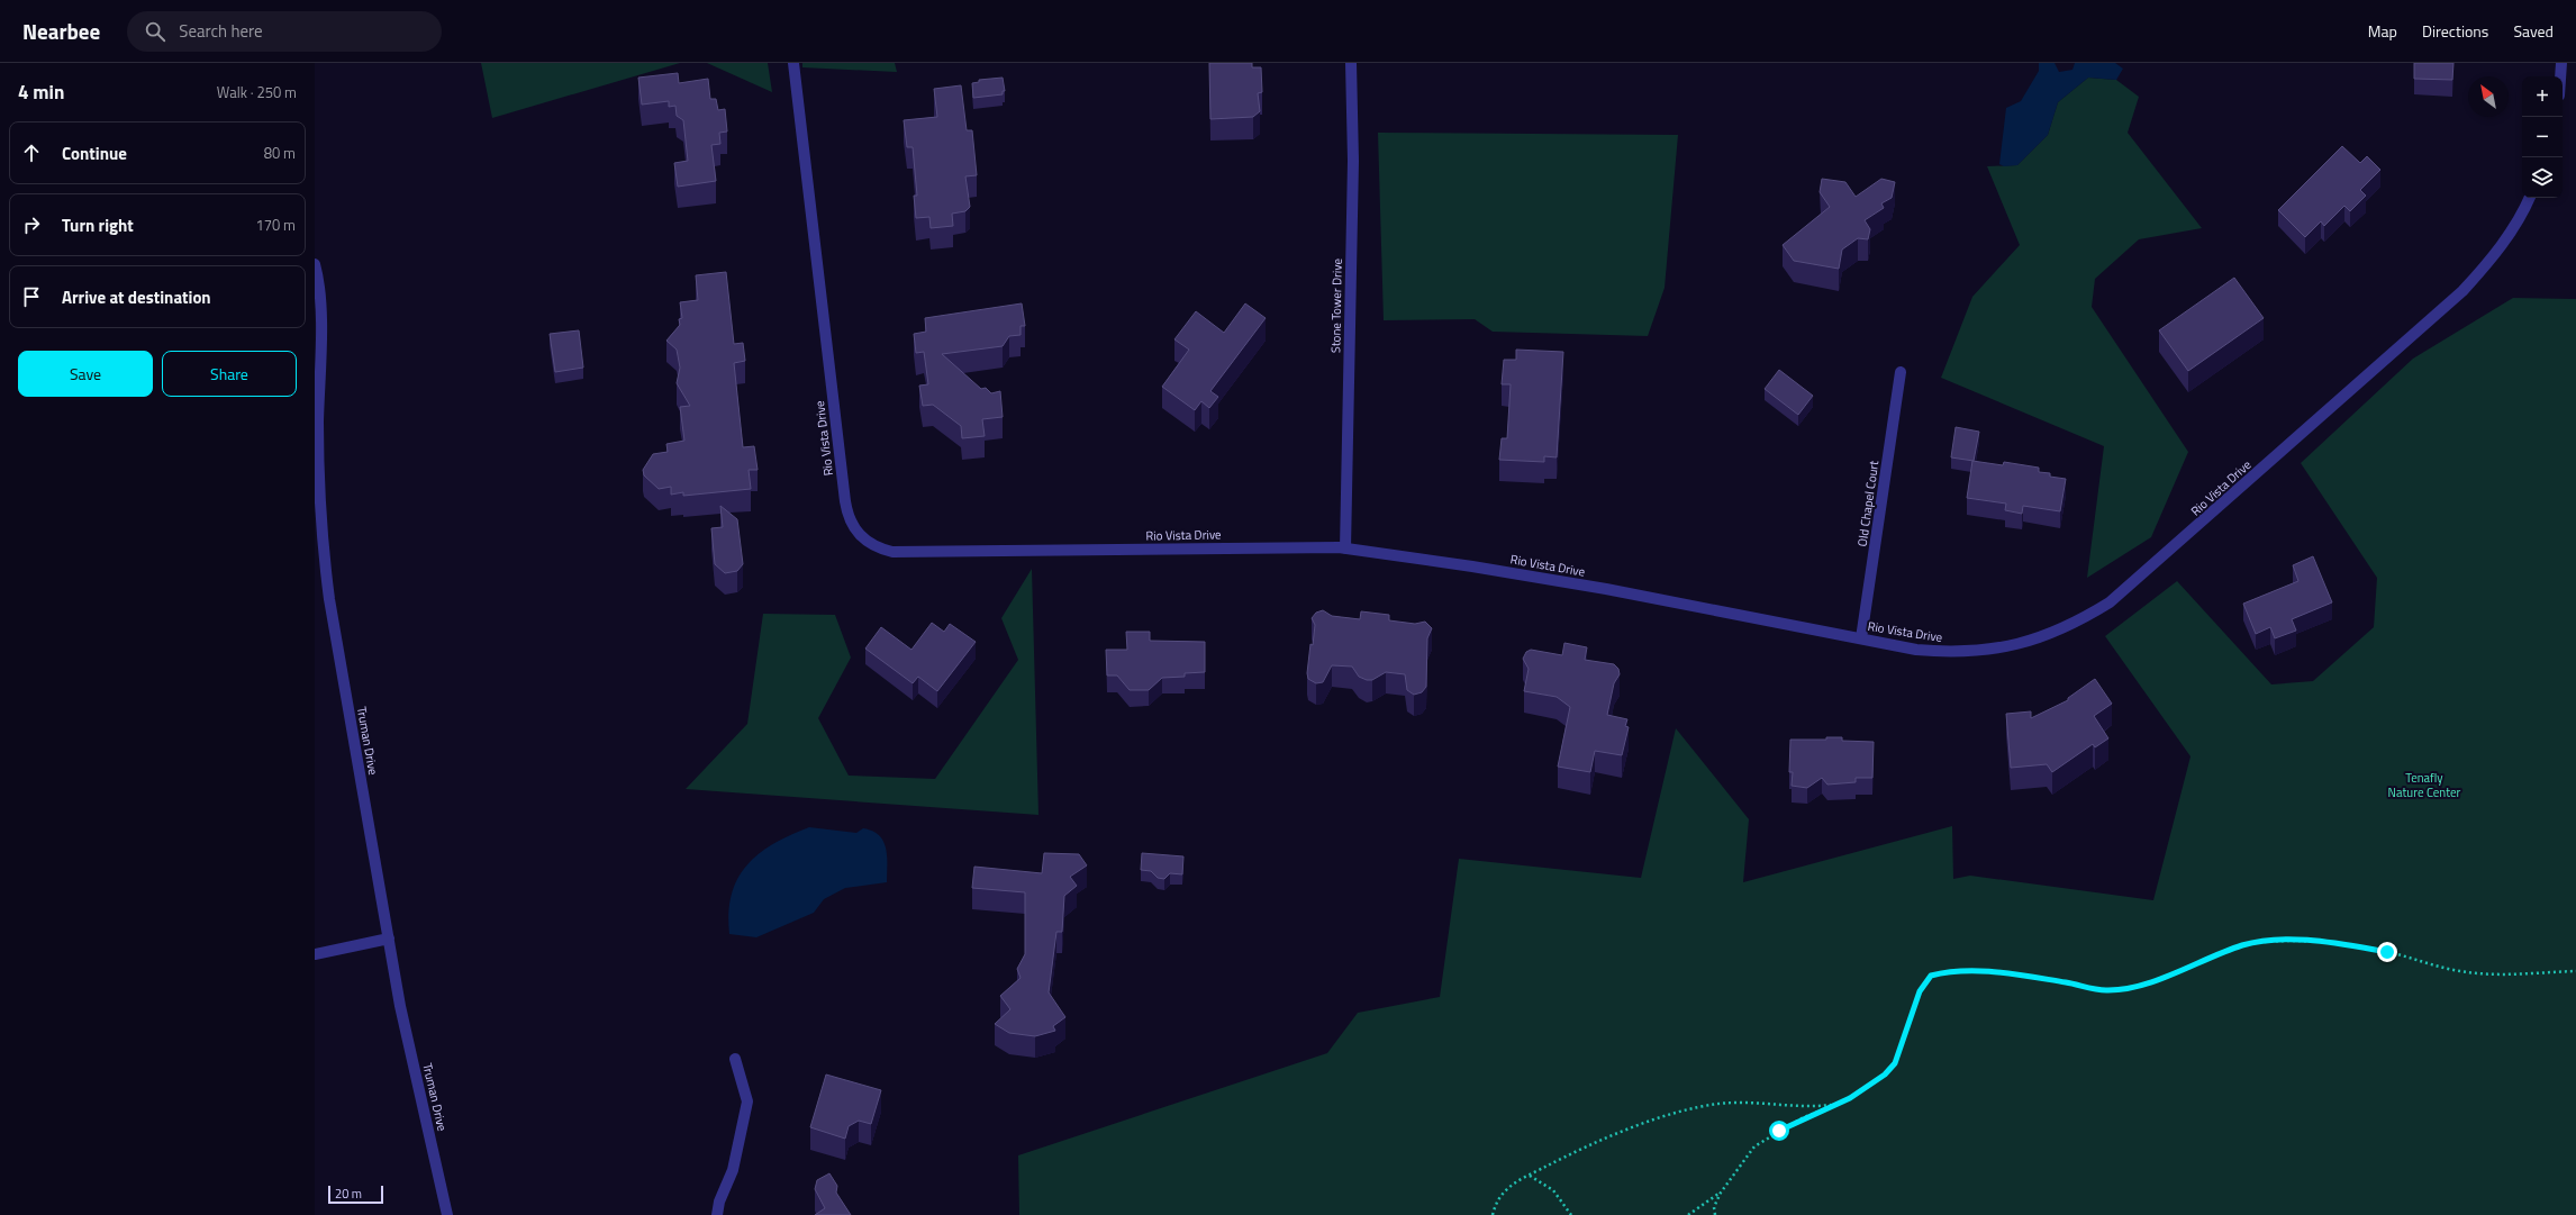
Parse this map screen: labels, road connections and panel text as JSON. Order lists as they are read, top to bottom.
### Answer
{
  "streets": {
    "street": [
      "Stone Tower Drive",
      "Rio Vista Drive",
      "Old Chapel Court",
      "Truman Drive"
    ]
  },
  "crossings": [
    ["Stone Tower Drive", "Rio Vista Drive"],
    ["Rio Vista Drive", "Old Chapel Court"]
  ],
  "parks": ["Tenafly Nature Center"],
  "scale_bar": "20 m",
  "north": "top left",
  "page": {
    "header": "Nearbee",
    "search": "Search here",
    "nav": ["Map", "Directions", "Saved"],
    "heading": ["4 min", "Walk · 250 m"],
    "map_buttons": ["+", "−"],
    "list": [
      ["Continue", "80 m"],
      ["Turn right", "170 m"],
      "Arrive at destination"
    ],
    "buttons": ["Save", "Share"],
    "scale": "20 m"
  }
}
